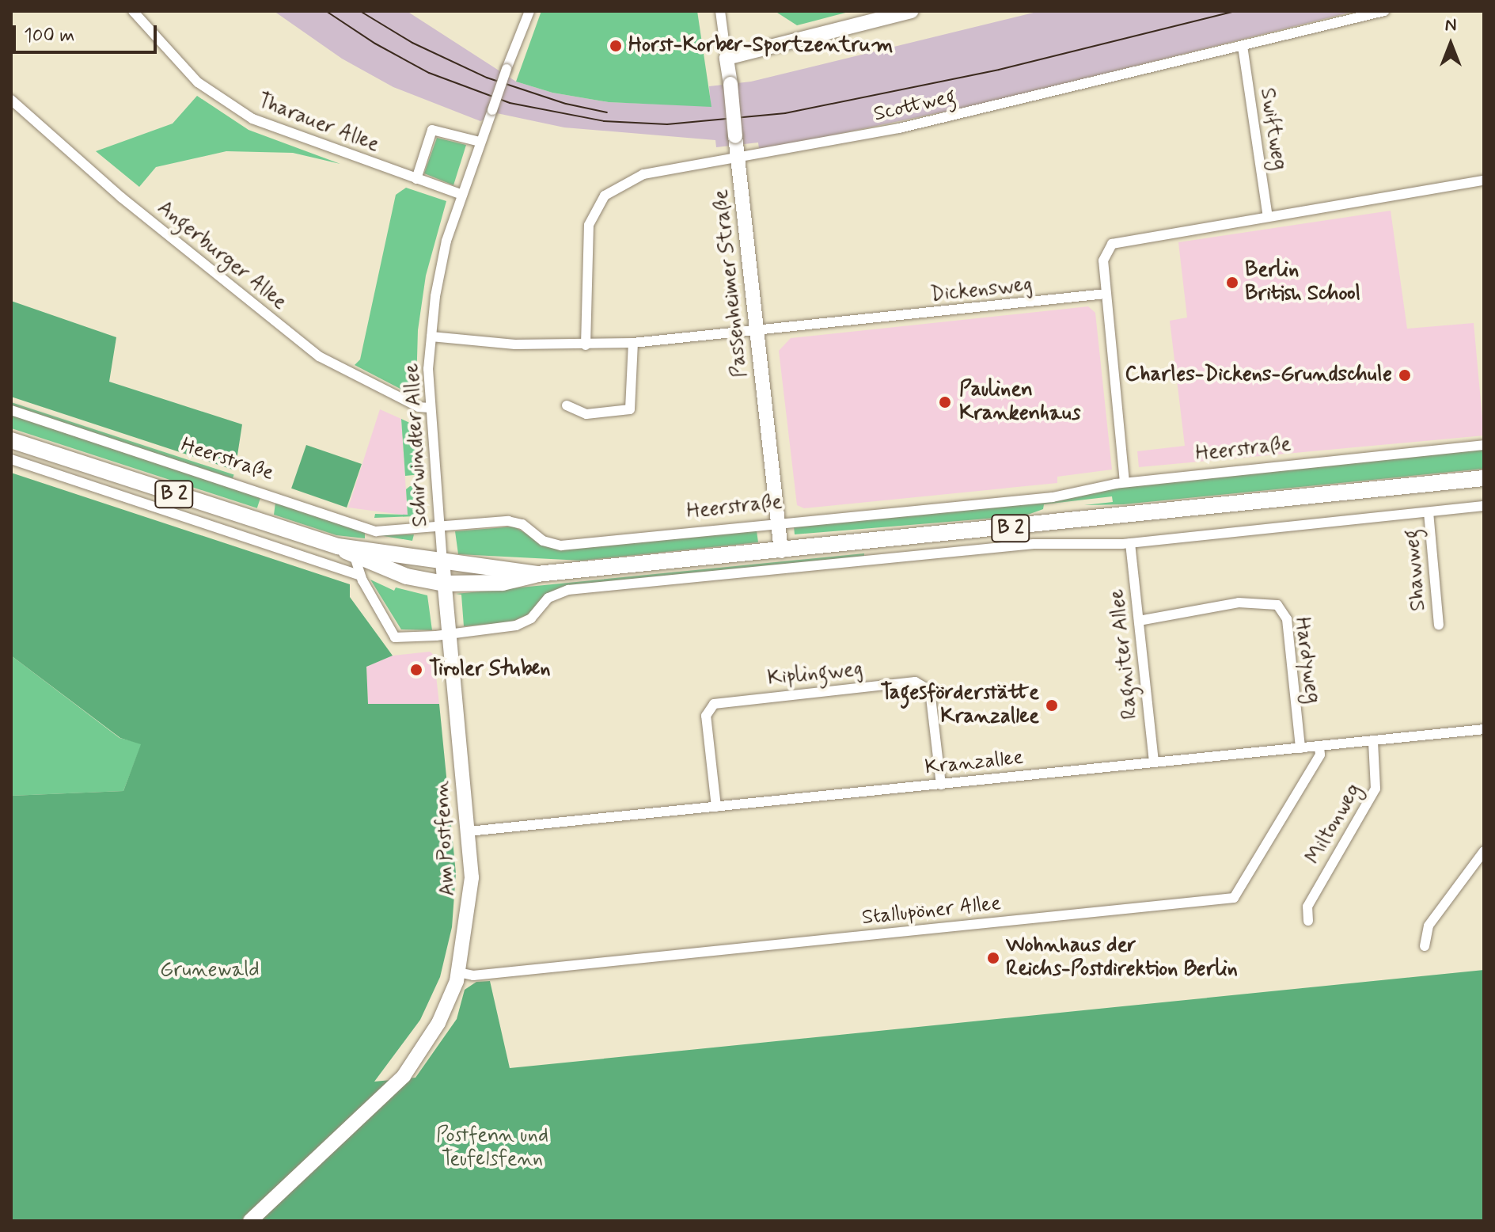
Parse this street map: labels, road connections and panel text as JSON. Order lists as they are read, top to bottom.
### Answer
{
  "streets": {
    "main road": ["B 2"],
    "street": [
      "Scottweg",
      "Tharauer Allee",
      "Swiftweg",
      "Angerburger Allee",
      "Passenheimer Straße",
      "Dickensweg",
      "Schirwindter Allee",
      "Heerstraße",
      "Shawweg",
      "Ragniter Allee",
      "Hardyweg",
      "Kiplingweg",
      "Kranzallee",
      "Miltonweg",
      "Am Postfenn",
      "Stallupöner Allee"
    ]
  },
  "crossings": [
    ["Scottweg", "Swiftweg"],
    ["Scottweg", "Passenheimer Straße"],
    ["Scottweg", "Dickensweg"],
    ["Tharauer Allee", "Schirwindter Allee"],
    ["Angerburger Allee", "Schirwindter Allee"],
    ["Passenheimer Straße", "Dickensweg"],
    ["Passenheimer Straße", "Heerstraße"],
    ["Passenheimer Straße", "B 2"],
    ["Dickensweg", "Schirwindter Allee"],
    ["Schirwindter Allee", "Heerstraße"],
    ["Schirwindter Allee", "B 2"],
    ["Schirwindter Allee", "Am Postfenn"],
    ["B 2", "Am Postfenn"],
    ["Ragniter Allee", "Hardyweg"],
    ["Ragniter Allee", "Kranzallee"],
    ["Hardyweg", "Kranzallee"],
    ["Kiplingweg", "Kranzallee"],
    ["Kranzallee", "Miltonweg"],
    ["Kranzallee", "Am Postfenn"],
    ["Kranzallee", "Stallupöner Allee"],
    ["Am Postfenn", "Stallupöner Allee"]
  ],
  "parks": ["Grunewald", "Postfenn und Teufelsfenn"],
  "places": [
    "Horst-Korber-Sportzentrum",
    "Berlin British School",
    "Charles-Dickens-Grundschule",
    "Paulinen Krankenhaus",
    "Tiroler Stuben",
    "Tagesförderstätte Kranzallee",
    "Wohnhaus der Reichs-Postdirektion Berlin"
  ],
  "scale_bar": "100 m",
  "north": "top"
}
